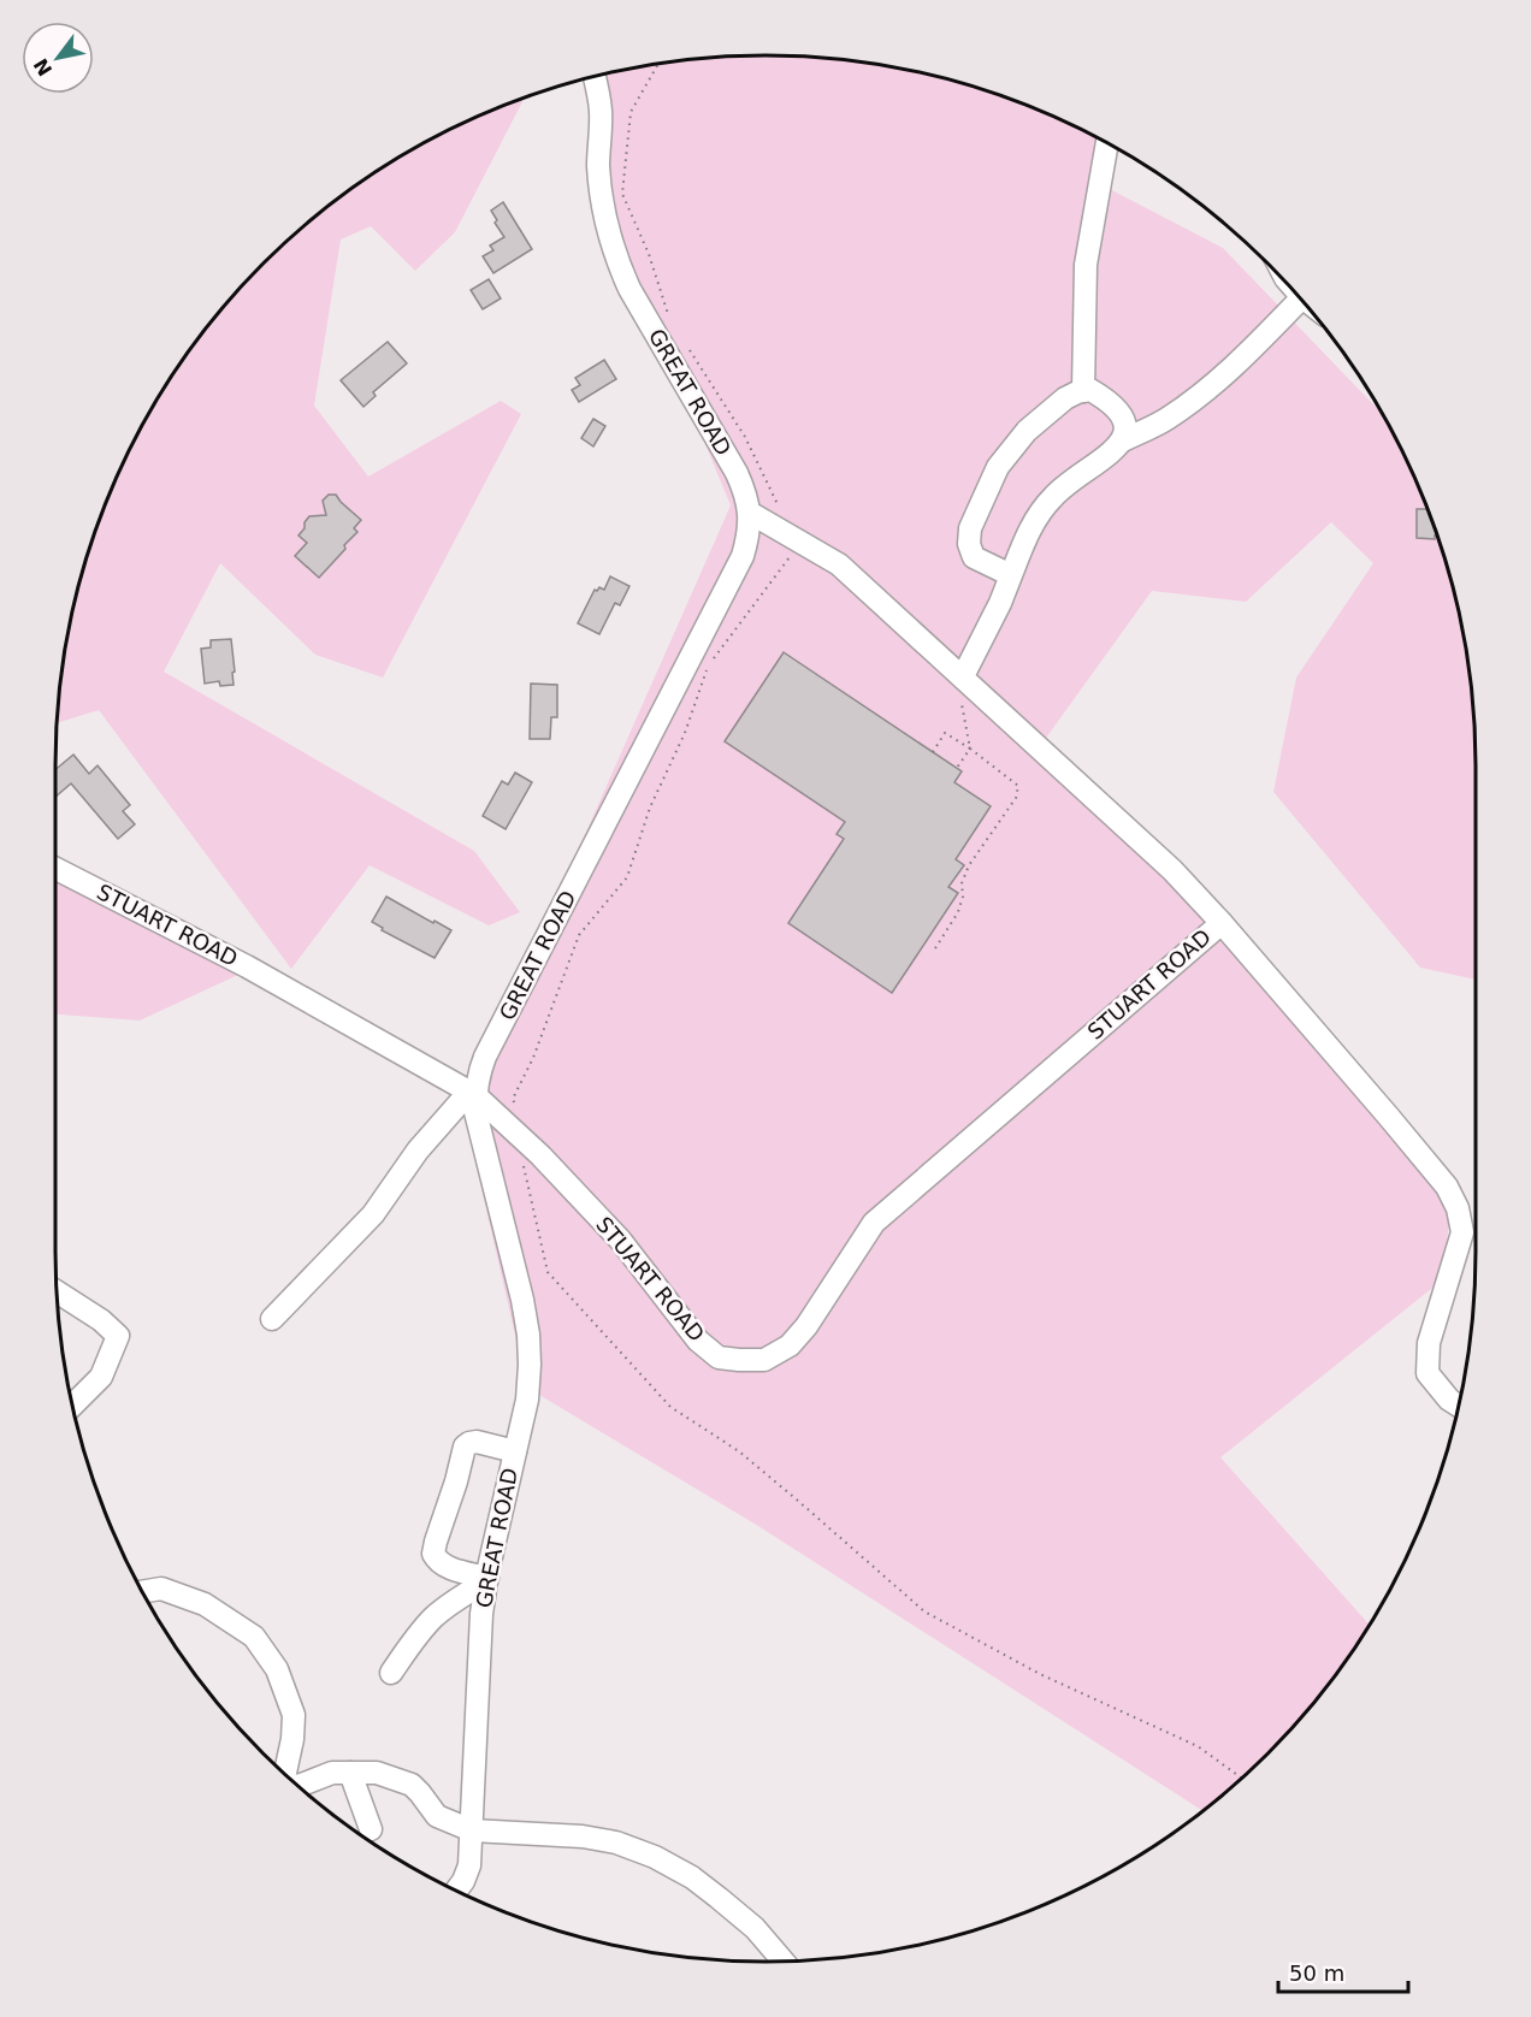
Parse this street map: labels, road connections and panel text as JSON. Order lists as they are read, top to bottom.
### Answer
{
  "streets": {
    "street": ["GREAT ROAD", "STUART ROAD"]
  },
  "crossings": [
    ["GREAT ROAD", "STUART ROAD"]
  ],
  "scale_bar": "50 m",
  "north": "bottom left"
}
